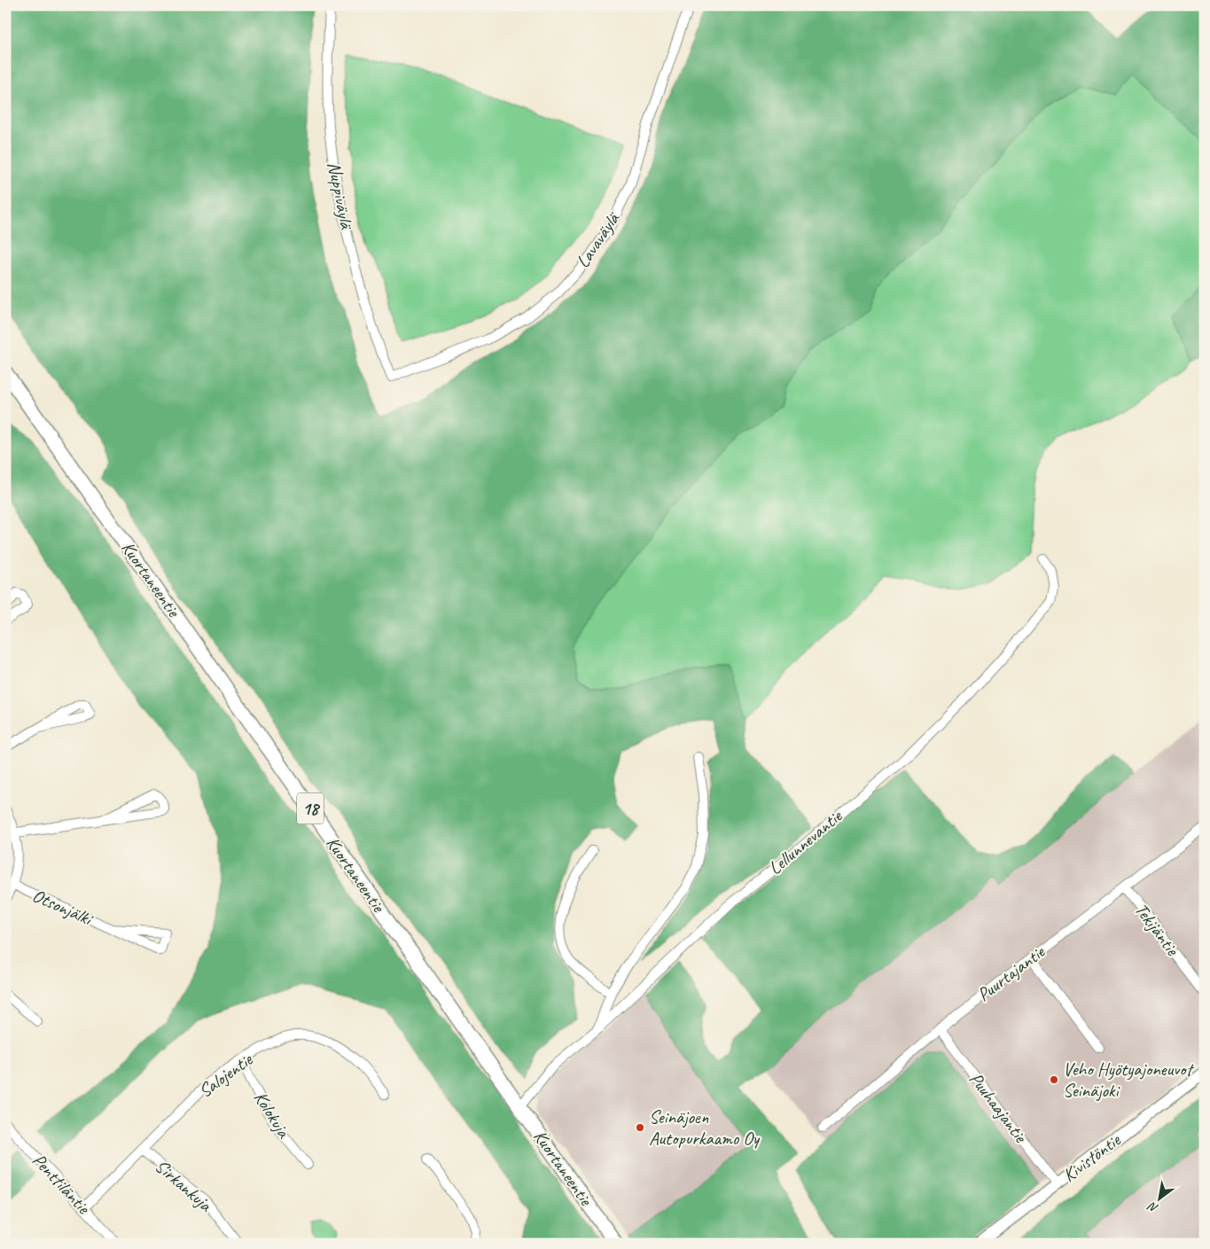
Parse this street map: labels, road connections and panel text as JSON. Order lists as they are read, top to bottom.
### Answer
{
  "streets": {
    "highway": ["Kuortaneentie", "18"],
    "main road": ["Kivistöntie"],
    "street": [
      "Nuppiväylä",
      "Lavaväylä",
      "Lellunnevantie",
      "Otsonjälki",
      "Tekijäntie",
      "Puurtajantie",
      "Salojentie",
      "Puuhaajantie",
      "Kolokuja",
      "Penttiläntie",
      "Sirkankuja"
    ]
  },
  "crossings": [
    ["Nuppiväylä", "Lavaväylä"],
    ["Kuortaneentie", "Lellunnevantie"],
    ["Tekijäntie", "Puurtajantie"],
    ["Puurtajantie", "Puuhaajantie"],
    ["Salojentie", "Kolokuja"],
    ["Salojentie", "Penttiläntie"],
    ["Salojentie", "Sirkankuja"],
    ["Puuhaajantie", "Kivistöntie"]
  ],
  "places": ["Veho Hyötyajoneuvot Seinäjoki", "Seinäjoen Autopurkaamo Oy"],
  "north": "bottom left"
}
